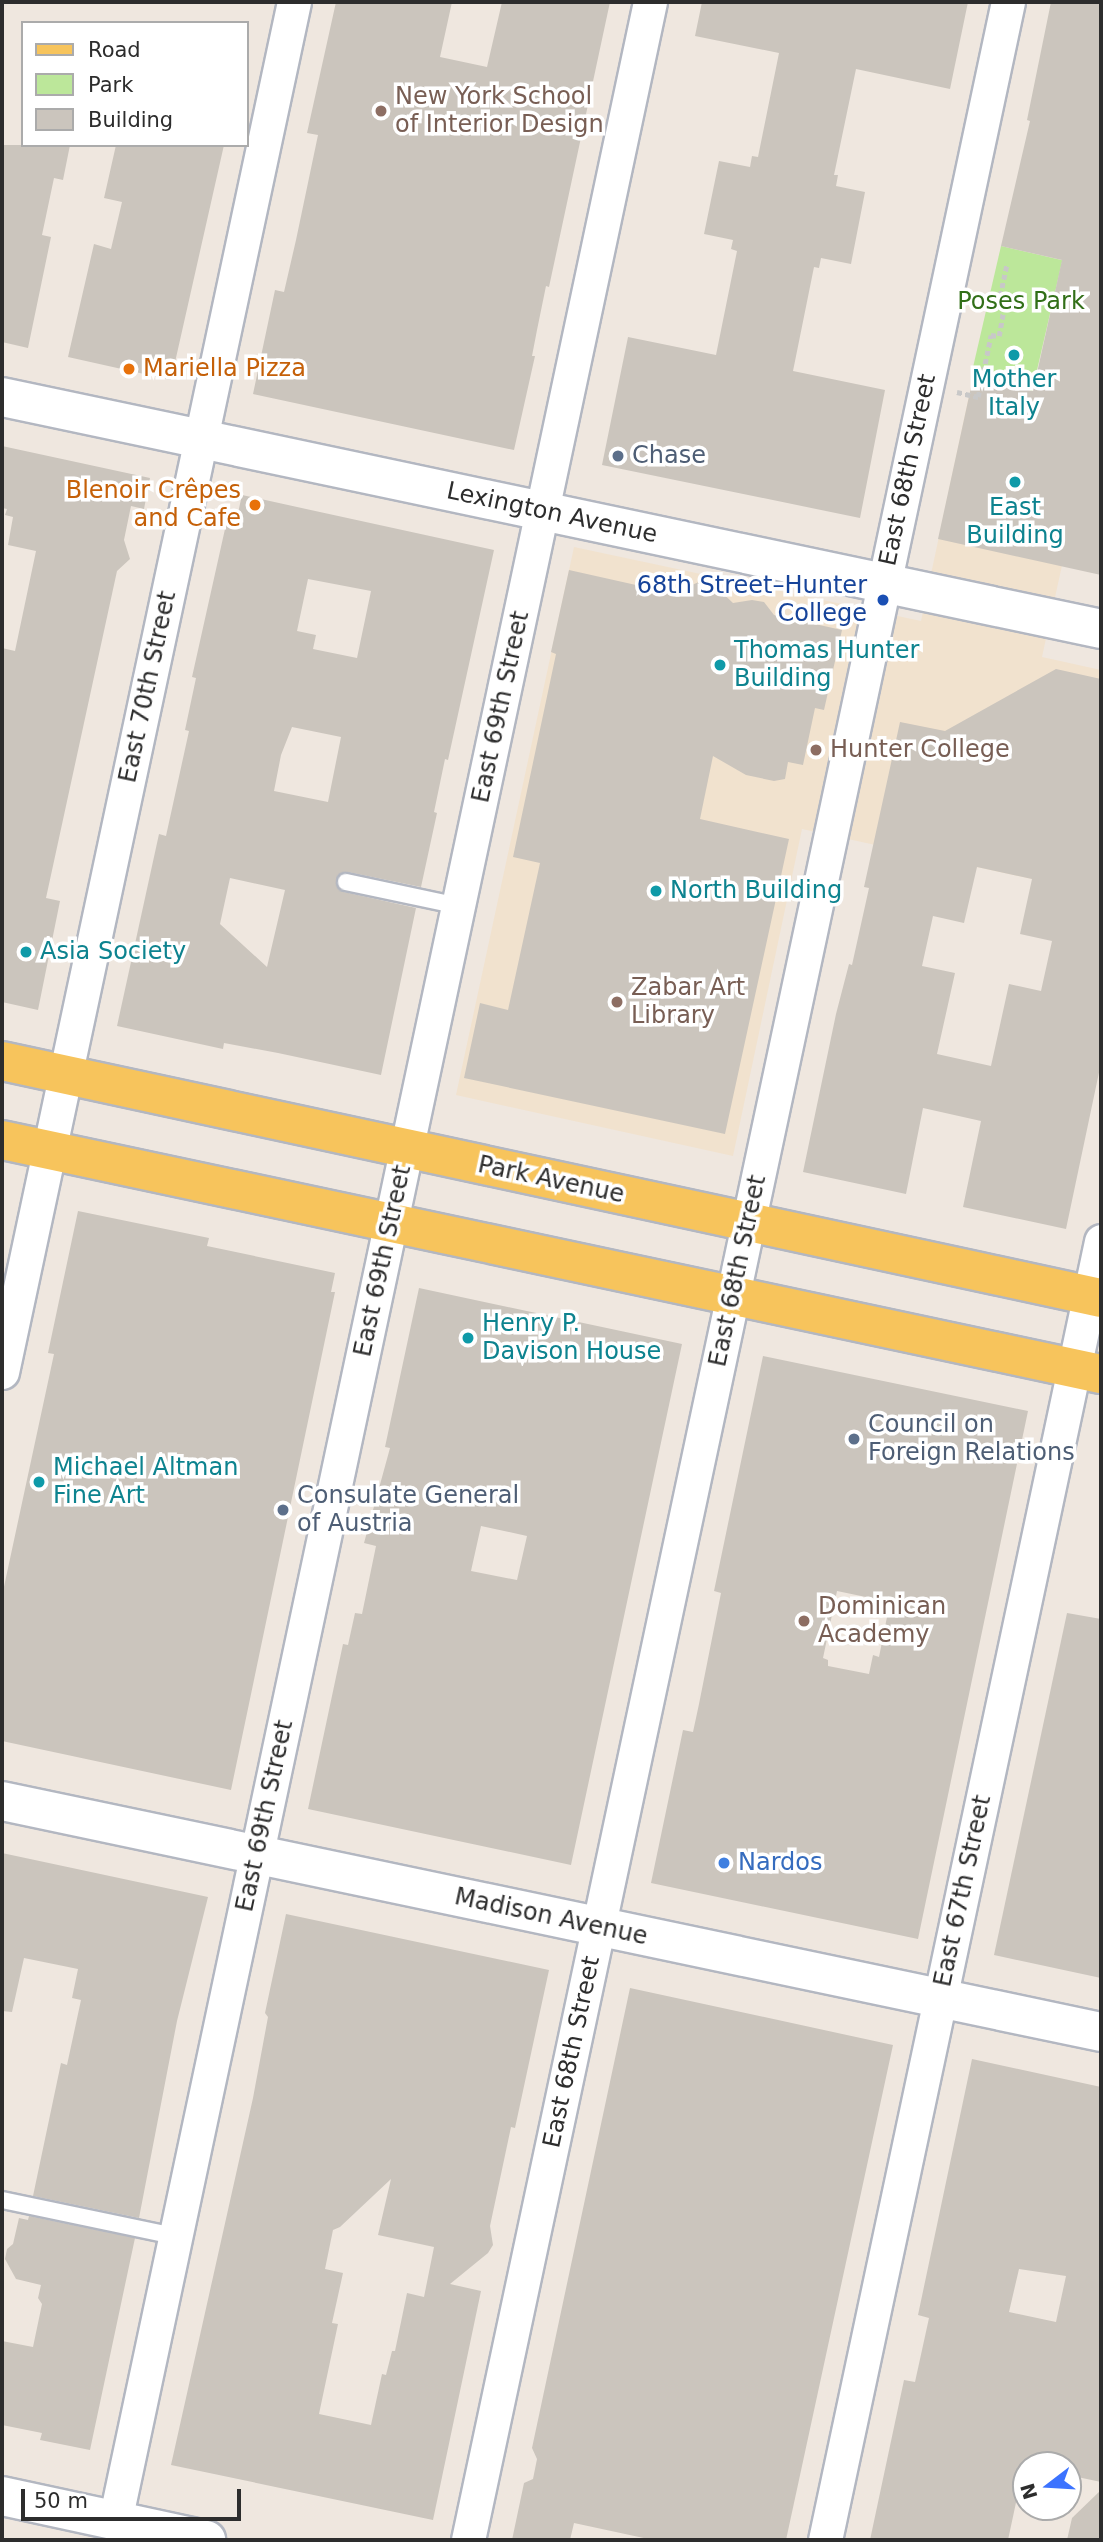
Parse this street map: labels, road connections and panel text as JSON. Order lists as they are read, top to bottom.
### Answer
{
  "streets": {
    "main road": ["Lexington Avenue", "Park Avenue", "Madison Avenue"],
    "street": [
      "East 68th Street",
      "East 70th Street",
      "East 69th Street",
      "East 67th Street"
    ]
  },
  "crossings": [
    ["East 68th Street", "Lexington Avenue"],
    ["East 68th Street", "Park Avenue"],
    ["East 68th Street", "Madison Avenue"],
    ["Lexington Avenue", "East 70th Street"],
    ["Lexington Avenue", "East 69th Street"],
    ["East 70th Street", "Park Avenue"],
    ["East 69th Street", "Park Avenue"],
    ["East 69th Street", "Madison Avenue"],
    ["Park Avenue", "East 67th Street"],
    ["East 67th Street", "Madison Avenue"]
  ],
  "parks": ["Poses Park"],
  "places": [
    "New York School of Interior Design",
    "Mother Italy",
    "Mariella Pizza",
    "Chase",
    "East Building",
    "Blenoir Crêpes and Cafe",
    "68th Street–Hunter College",
    "Thomas Hunter Building",
    "Hunter College",
    "North Building",
    "Asia Society",
    "Zabar Art Library",
    "Henry P. Davison House",
    "Council on Foreign Relations",
    "Michael Altman Fine Art",
    "Consulate General of Austria",
    "Dominican Academy",
    "Nardos"
  ],
  "legend": ["Road", "Park", "Building"],
  "scale_bar": "50 m",
  "north": "left"
}
